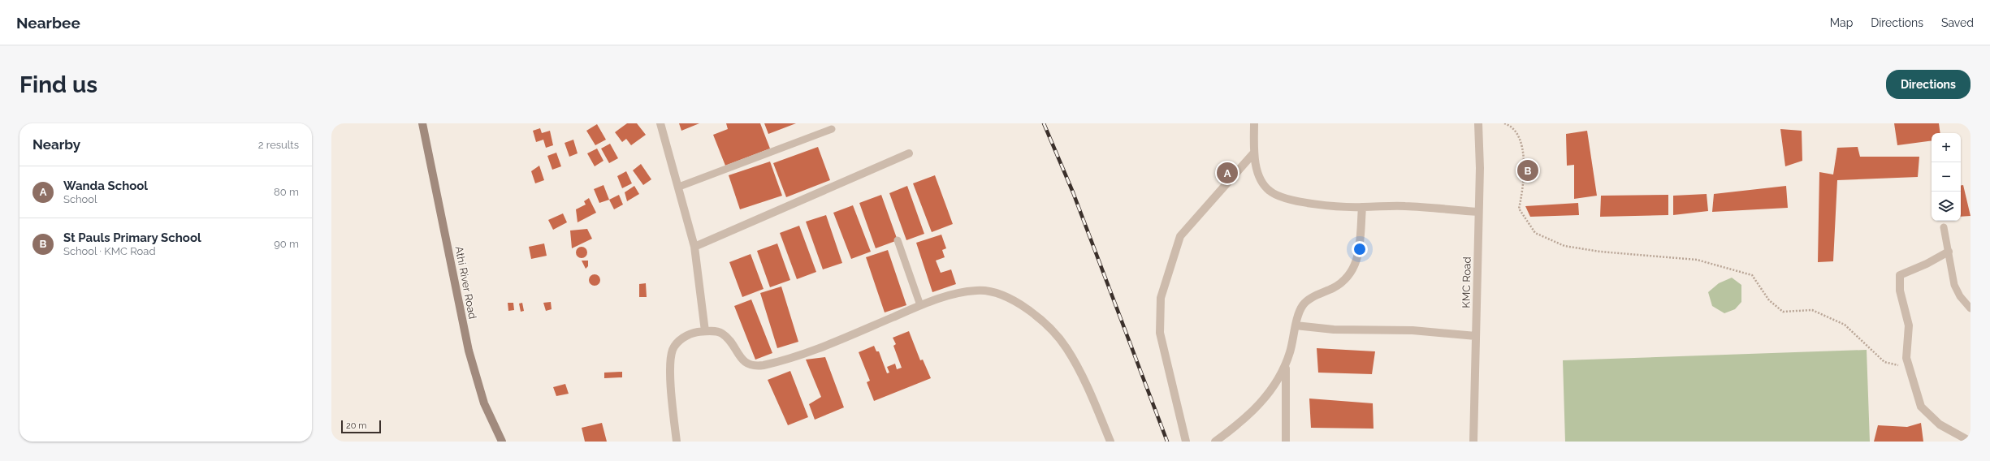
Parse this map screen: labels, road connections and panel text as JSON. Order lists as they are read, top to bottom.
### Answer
{
  "streets": {
    "main road": ["Athi River Road"],
    "street": ["KMC Road"]
  },
  "scale_bar": "20 m",
  "page": {
    "header": "Nearbee",
    "nav": ["Map", "Directions", "Saved"],
    "buttons": "Directions",
    "title": "Find us",
    "heading": ["Nearby", "2 results"],
    "map_buttons": ["+", "−"],
    "pins": ["B", "A"],
    "list": [
      {
        "mark": "A",
        "name": "Wanda School",
        "note": "School",
        "value": "80 m"
      },
      {
        "mark": "B",
        "name": "St Pauls Primary School",
        "note": "School · KMC Road",
        "value": "90 m"
      }
    ],
    "scale": "20 m"
  }
}
